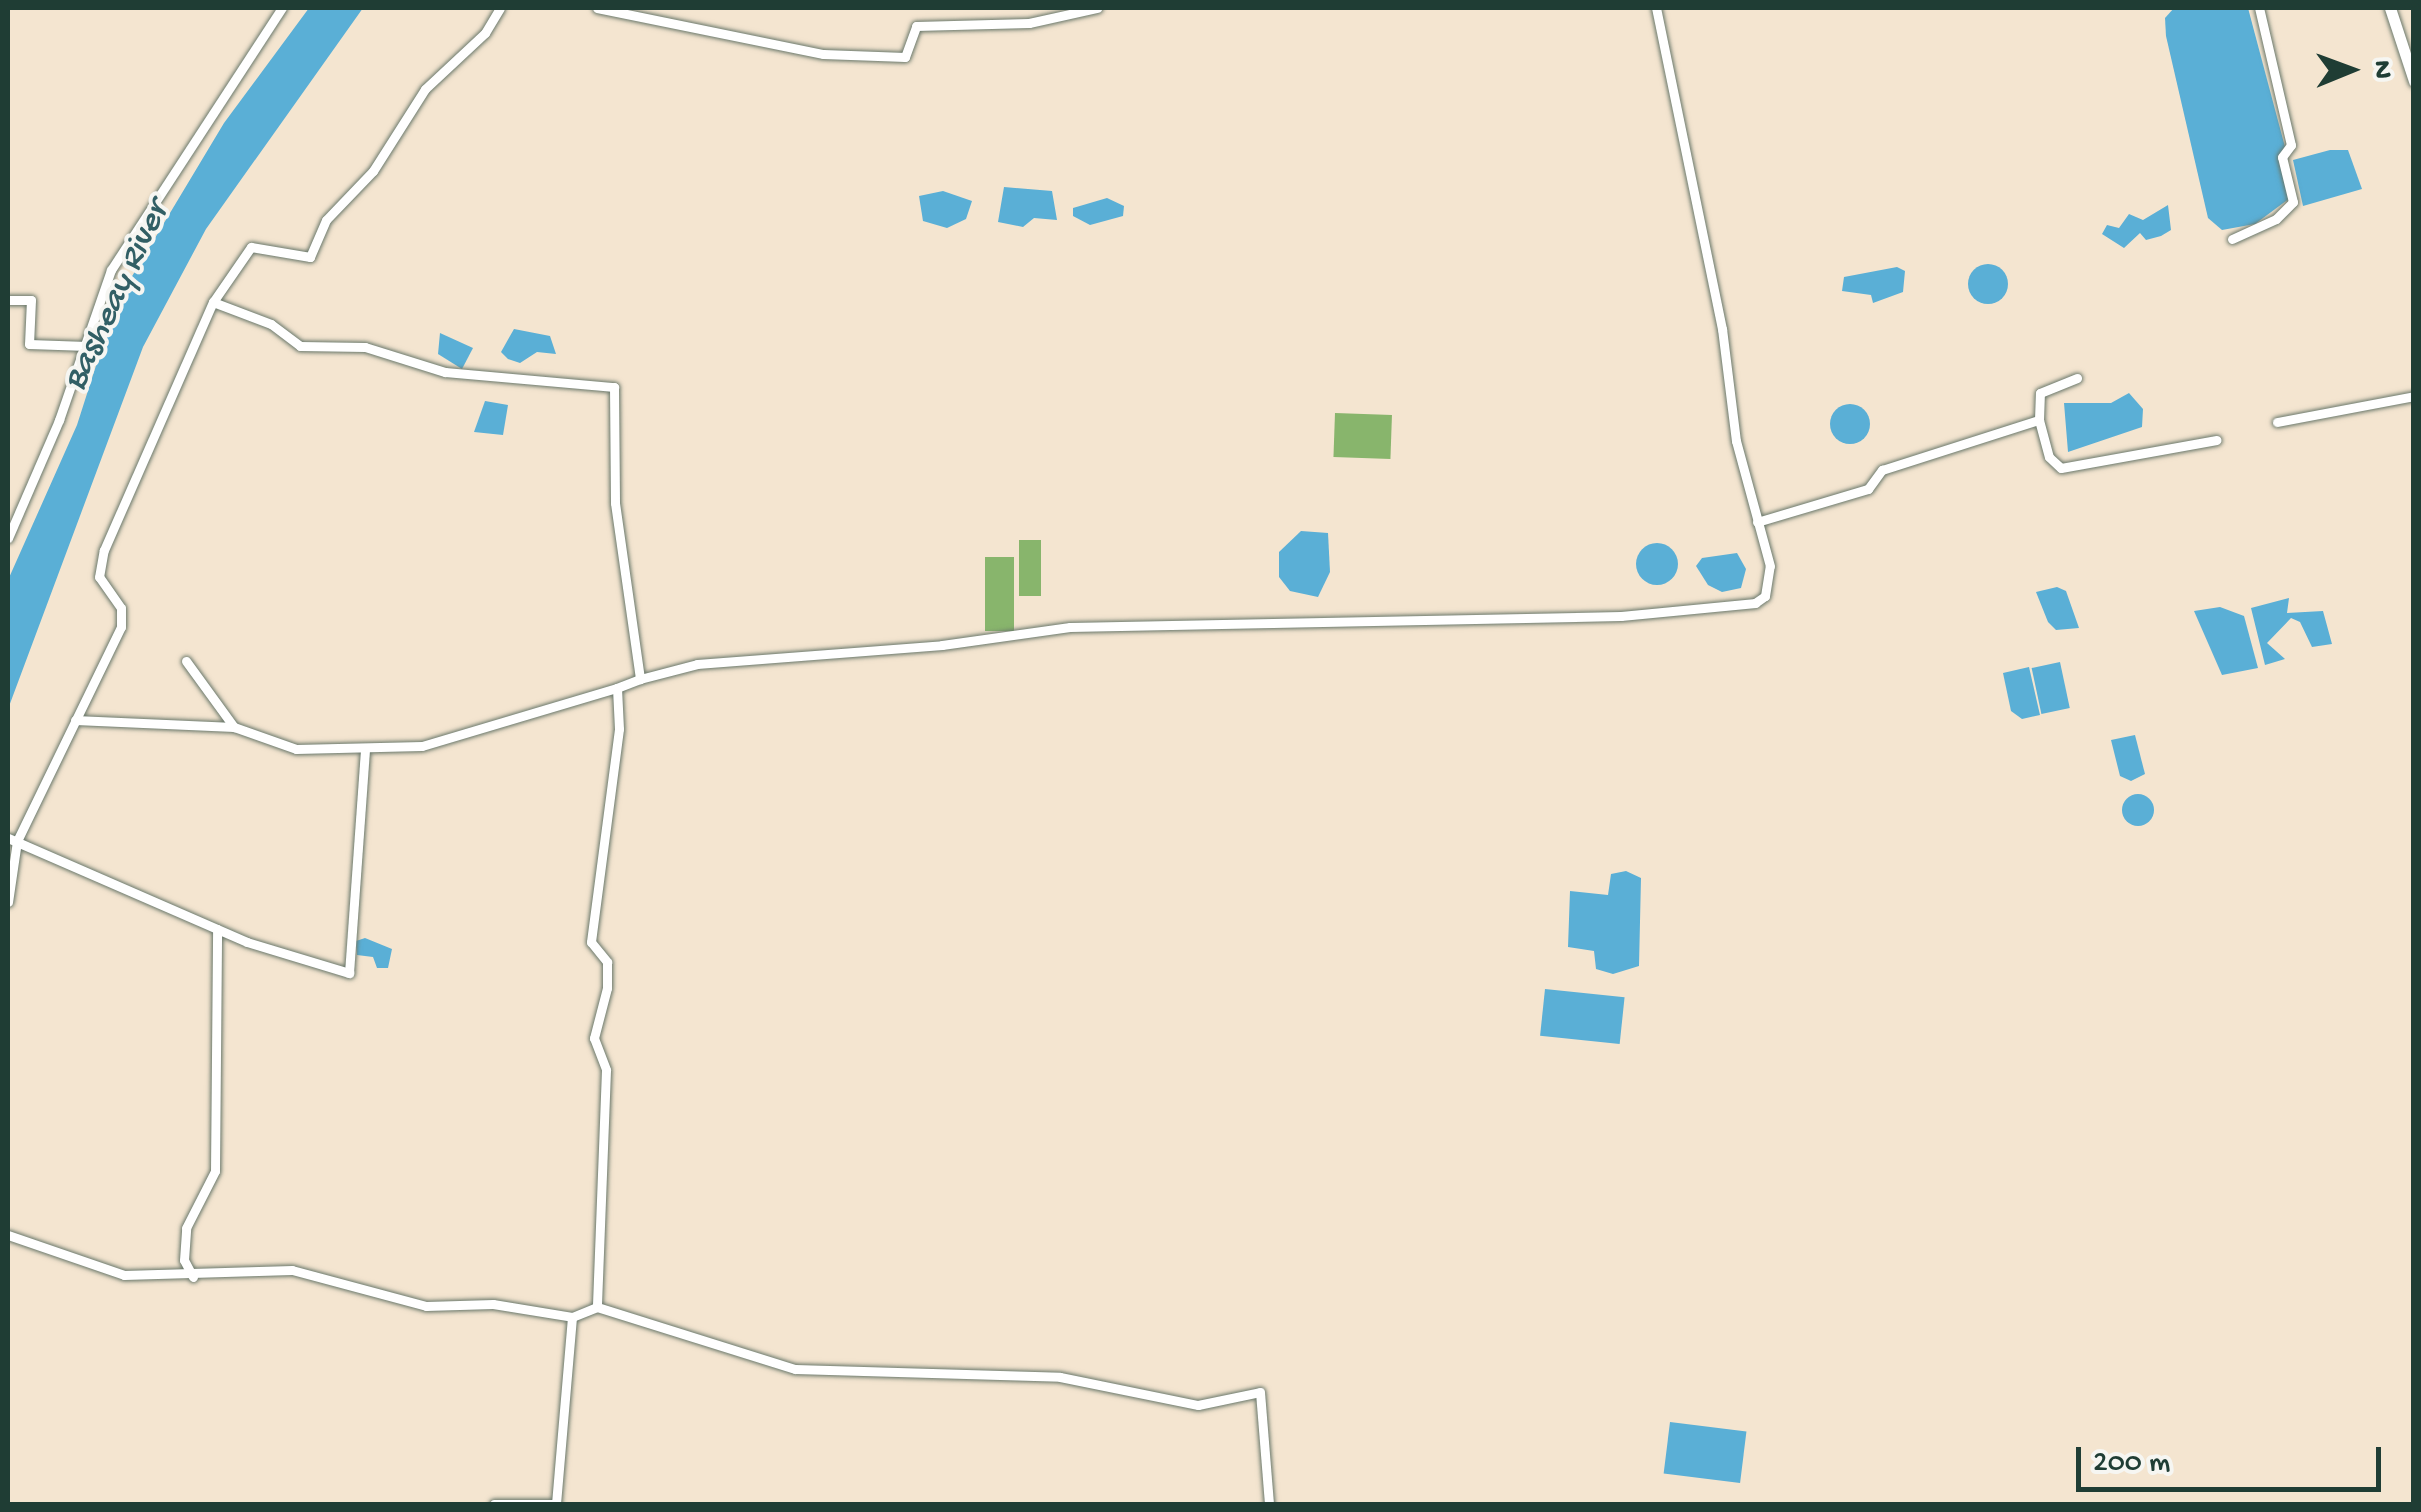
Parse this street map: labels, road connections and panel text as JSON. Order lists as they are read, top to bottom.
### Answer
{
  "water": ["Basheay River"],
  "scale_bar": "200 m",
  "north": "right"
}
